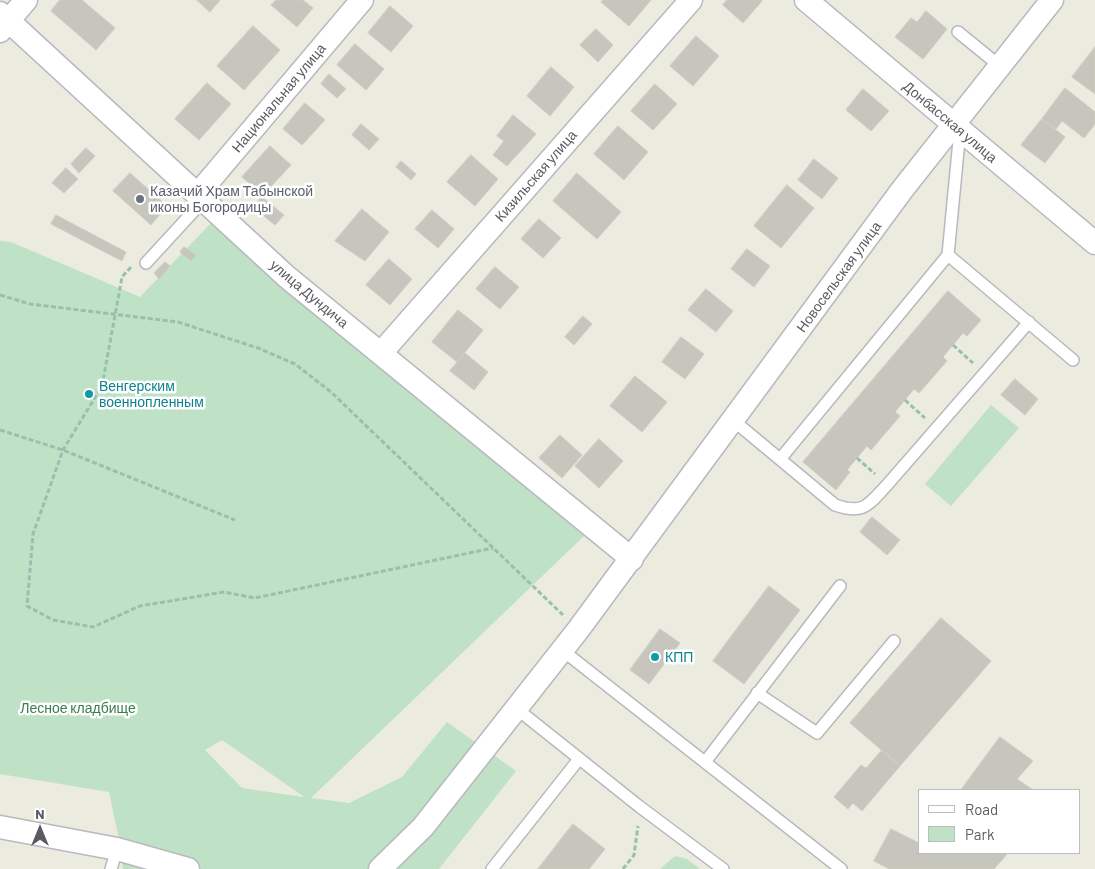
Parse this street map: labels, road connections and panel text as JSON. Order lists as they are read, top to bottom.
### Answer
{
  "streets": {
    "street": [
      "Национальная улица",
      "Донбасская улица",
      "Кизильская улица",
      "Новосельская улица",
      "улица Дундича"
    ]
  },
  "crossings": [
    ["Национальная улица", "улица Дундича"],
    ["Донбасская улица", "Новосельская улица"],
    ["Кизильская улица", "улица Дундича"],
    ["Новосельская улица", "улица Дундича"]
  ],
  "parks": ["Лесное кладбище"],
  "places": ["Казачий Храм Табынской иконы Богородицы", "Венгерским военнопленным", "КПП"],
  "legend": ["Road", "Park"],
  "north": "top"
}
